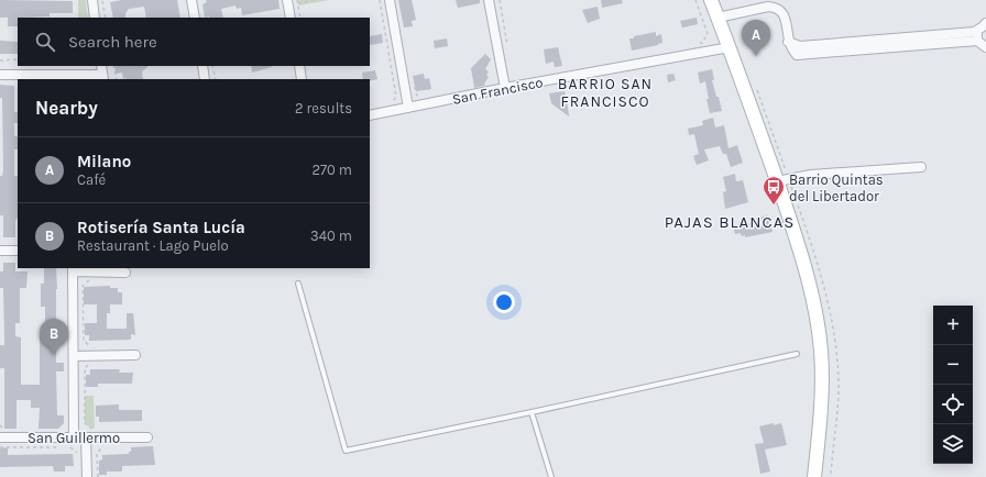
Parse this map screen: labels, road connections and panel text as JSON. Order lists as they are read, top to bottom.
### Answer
{
  "streets": {
    "street": ["San Francisco", "San Guillermo"]
  },
  "districts": ["BARRIO SAN FRANCISCO", "PAJAS BLANCAS"],
  "places": {
    "bus stop": ["Barrio Quintas del Libertador"]
  },
  "page": {
    "search": "Search here",
    "pins": ["A", "B"],
    "heading": ["Nearby", "2 results"],
    "list": [
      {
        "mark": "A",
        "name": "Milano",
        "note": "Café",
        "value": "270 m"
      },
      {
        "mark": "B",
        "name": "Rotisería Santa Lucía",
        "note": "Restaurant · Lago Puelo",
        "value": "340 m"
      }
    ],
    "map_buttons": ["+", "−"]
  }
}
